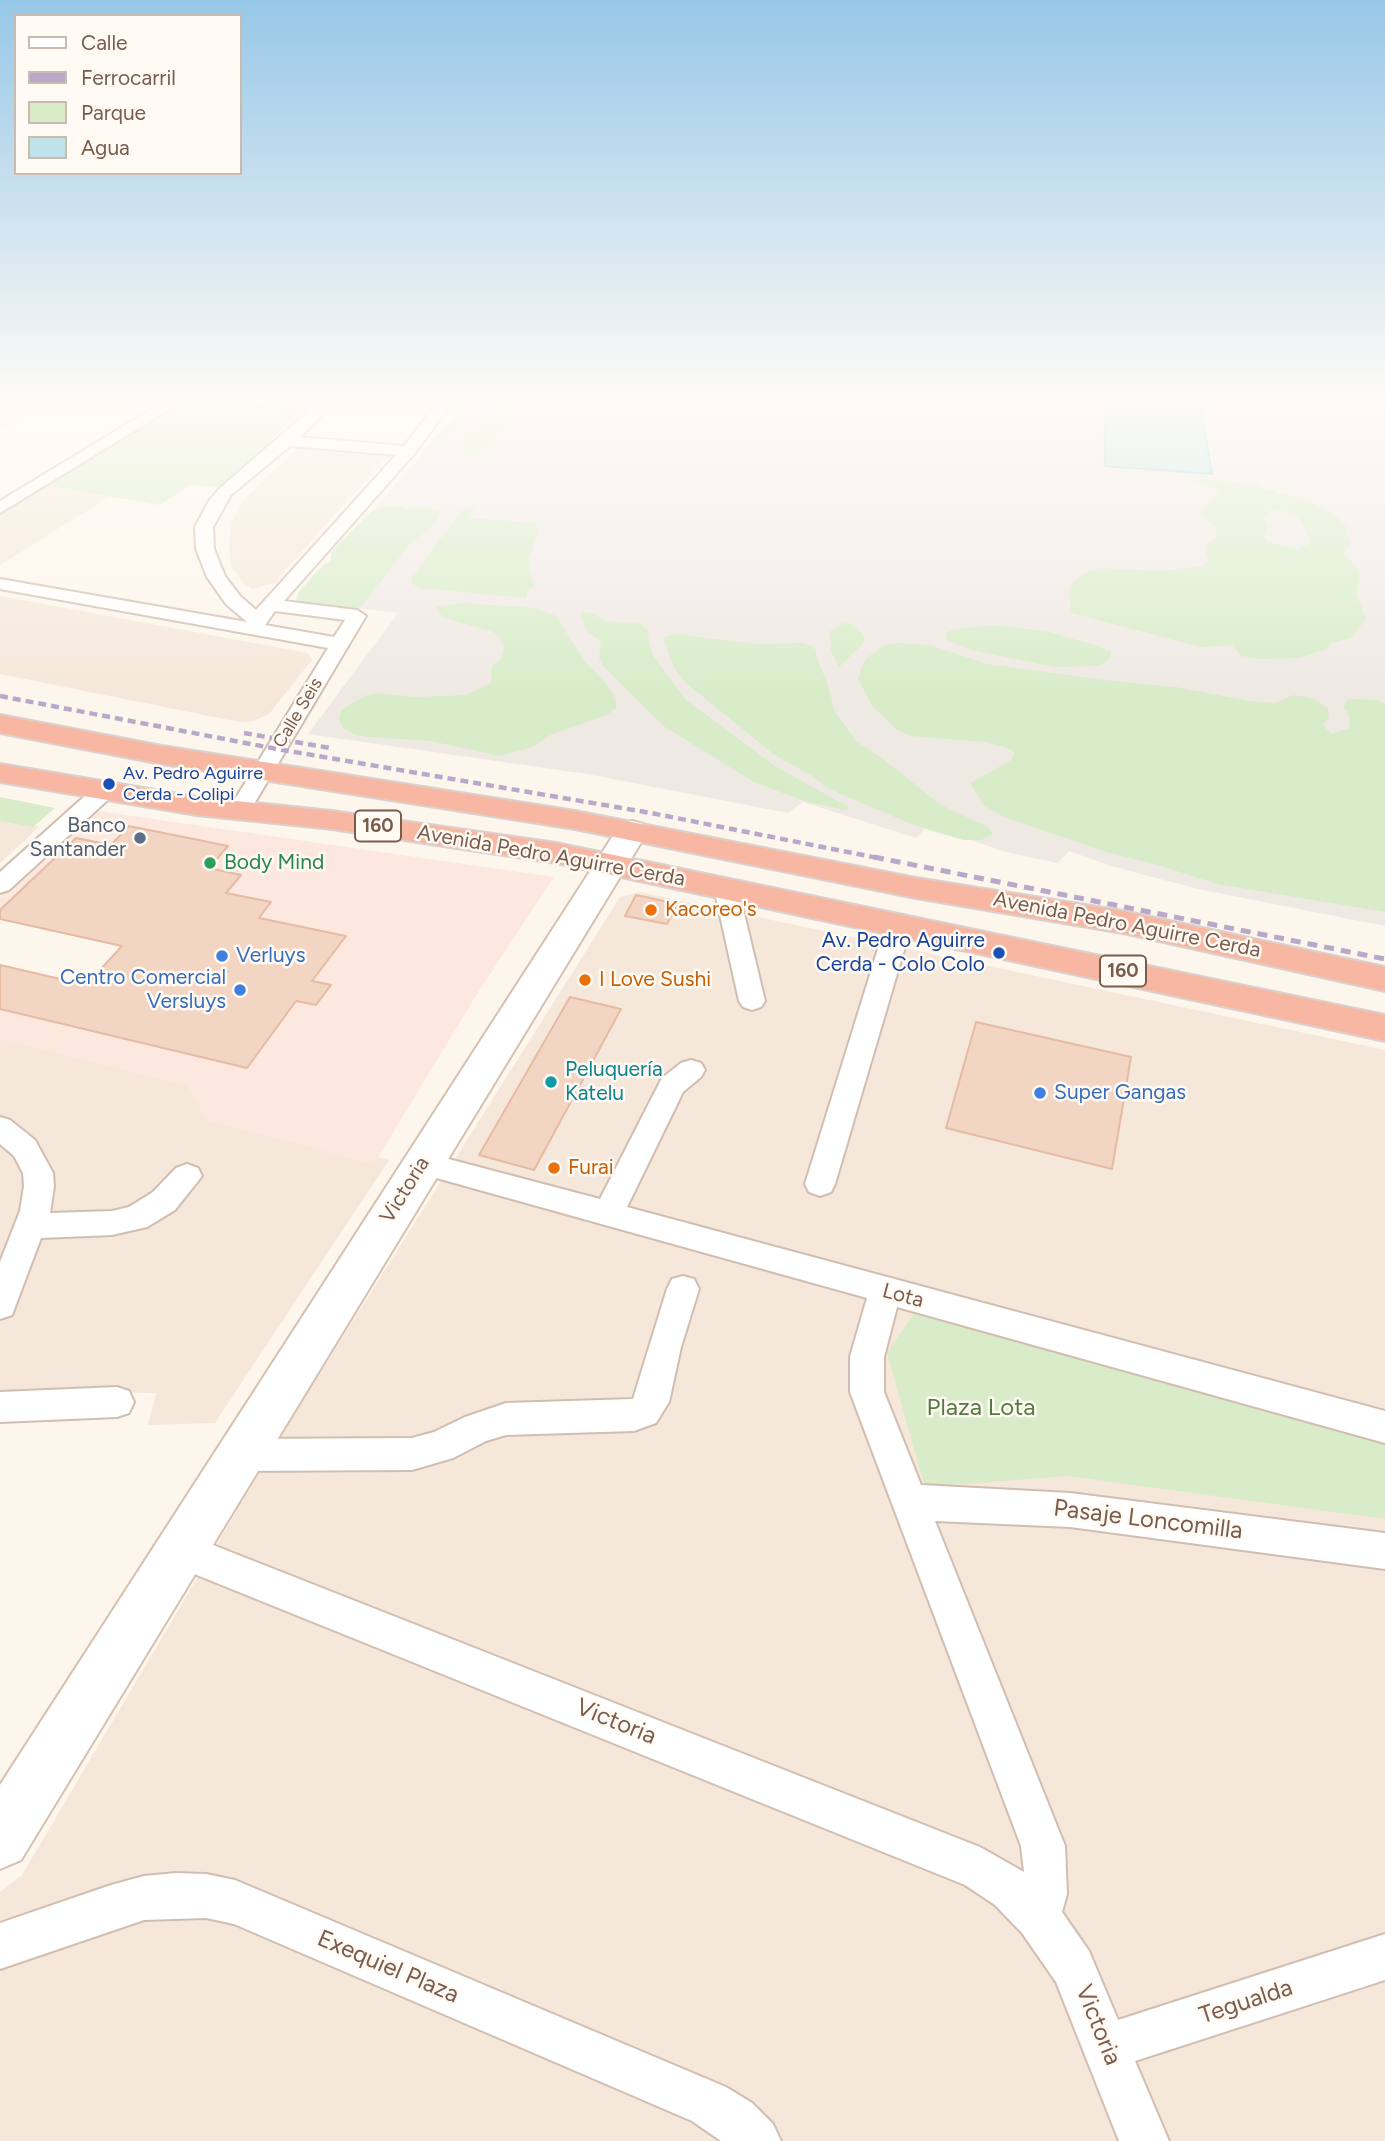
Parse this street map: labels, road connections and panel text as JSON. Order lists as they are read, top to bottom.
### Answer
{
  "streets": {
    "highway": ["160", "Avenida Pedro Aguirre Cerda"],
    "street": [
      "Calle Seis",
      "Victoria",
      "Lota",
      "Pasaje Loncomilla",
      "Exequiel Plaza",
      "Tegualda"
    ]
  },
  "crossings": [
    ["Calle Seis", "Avenida Pedro Aguirre Cerda"],
    ["Avenida Pedro Aguirre Cerda", "Victoria"],
    ["Victoria", "Lota"],
    ["Victoria", "Tegualda"]
  ],
  "parks": ["Plaza Lota"],
  "places": [
    "Av. Pedro Aguirre Cerda - Colipi",
    "Banco Santander",
    "Body Mind",
    "Kacoreo's",
    "Av. Pedro Aguirre Cerda - Colo Colo",
    "Verluys",
    "I Love Sushi",
    "Centro Comercial Versluys",
    "Peluquería Katelu",
    "Super Gangas",
    "Furai"
  ],
  "legend": [
    "Calle",
    "Ferrocarril",
    "Parque",
    "Agua"
  ]
}
